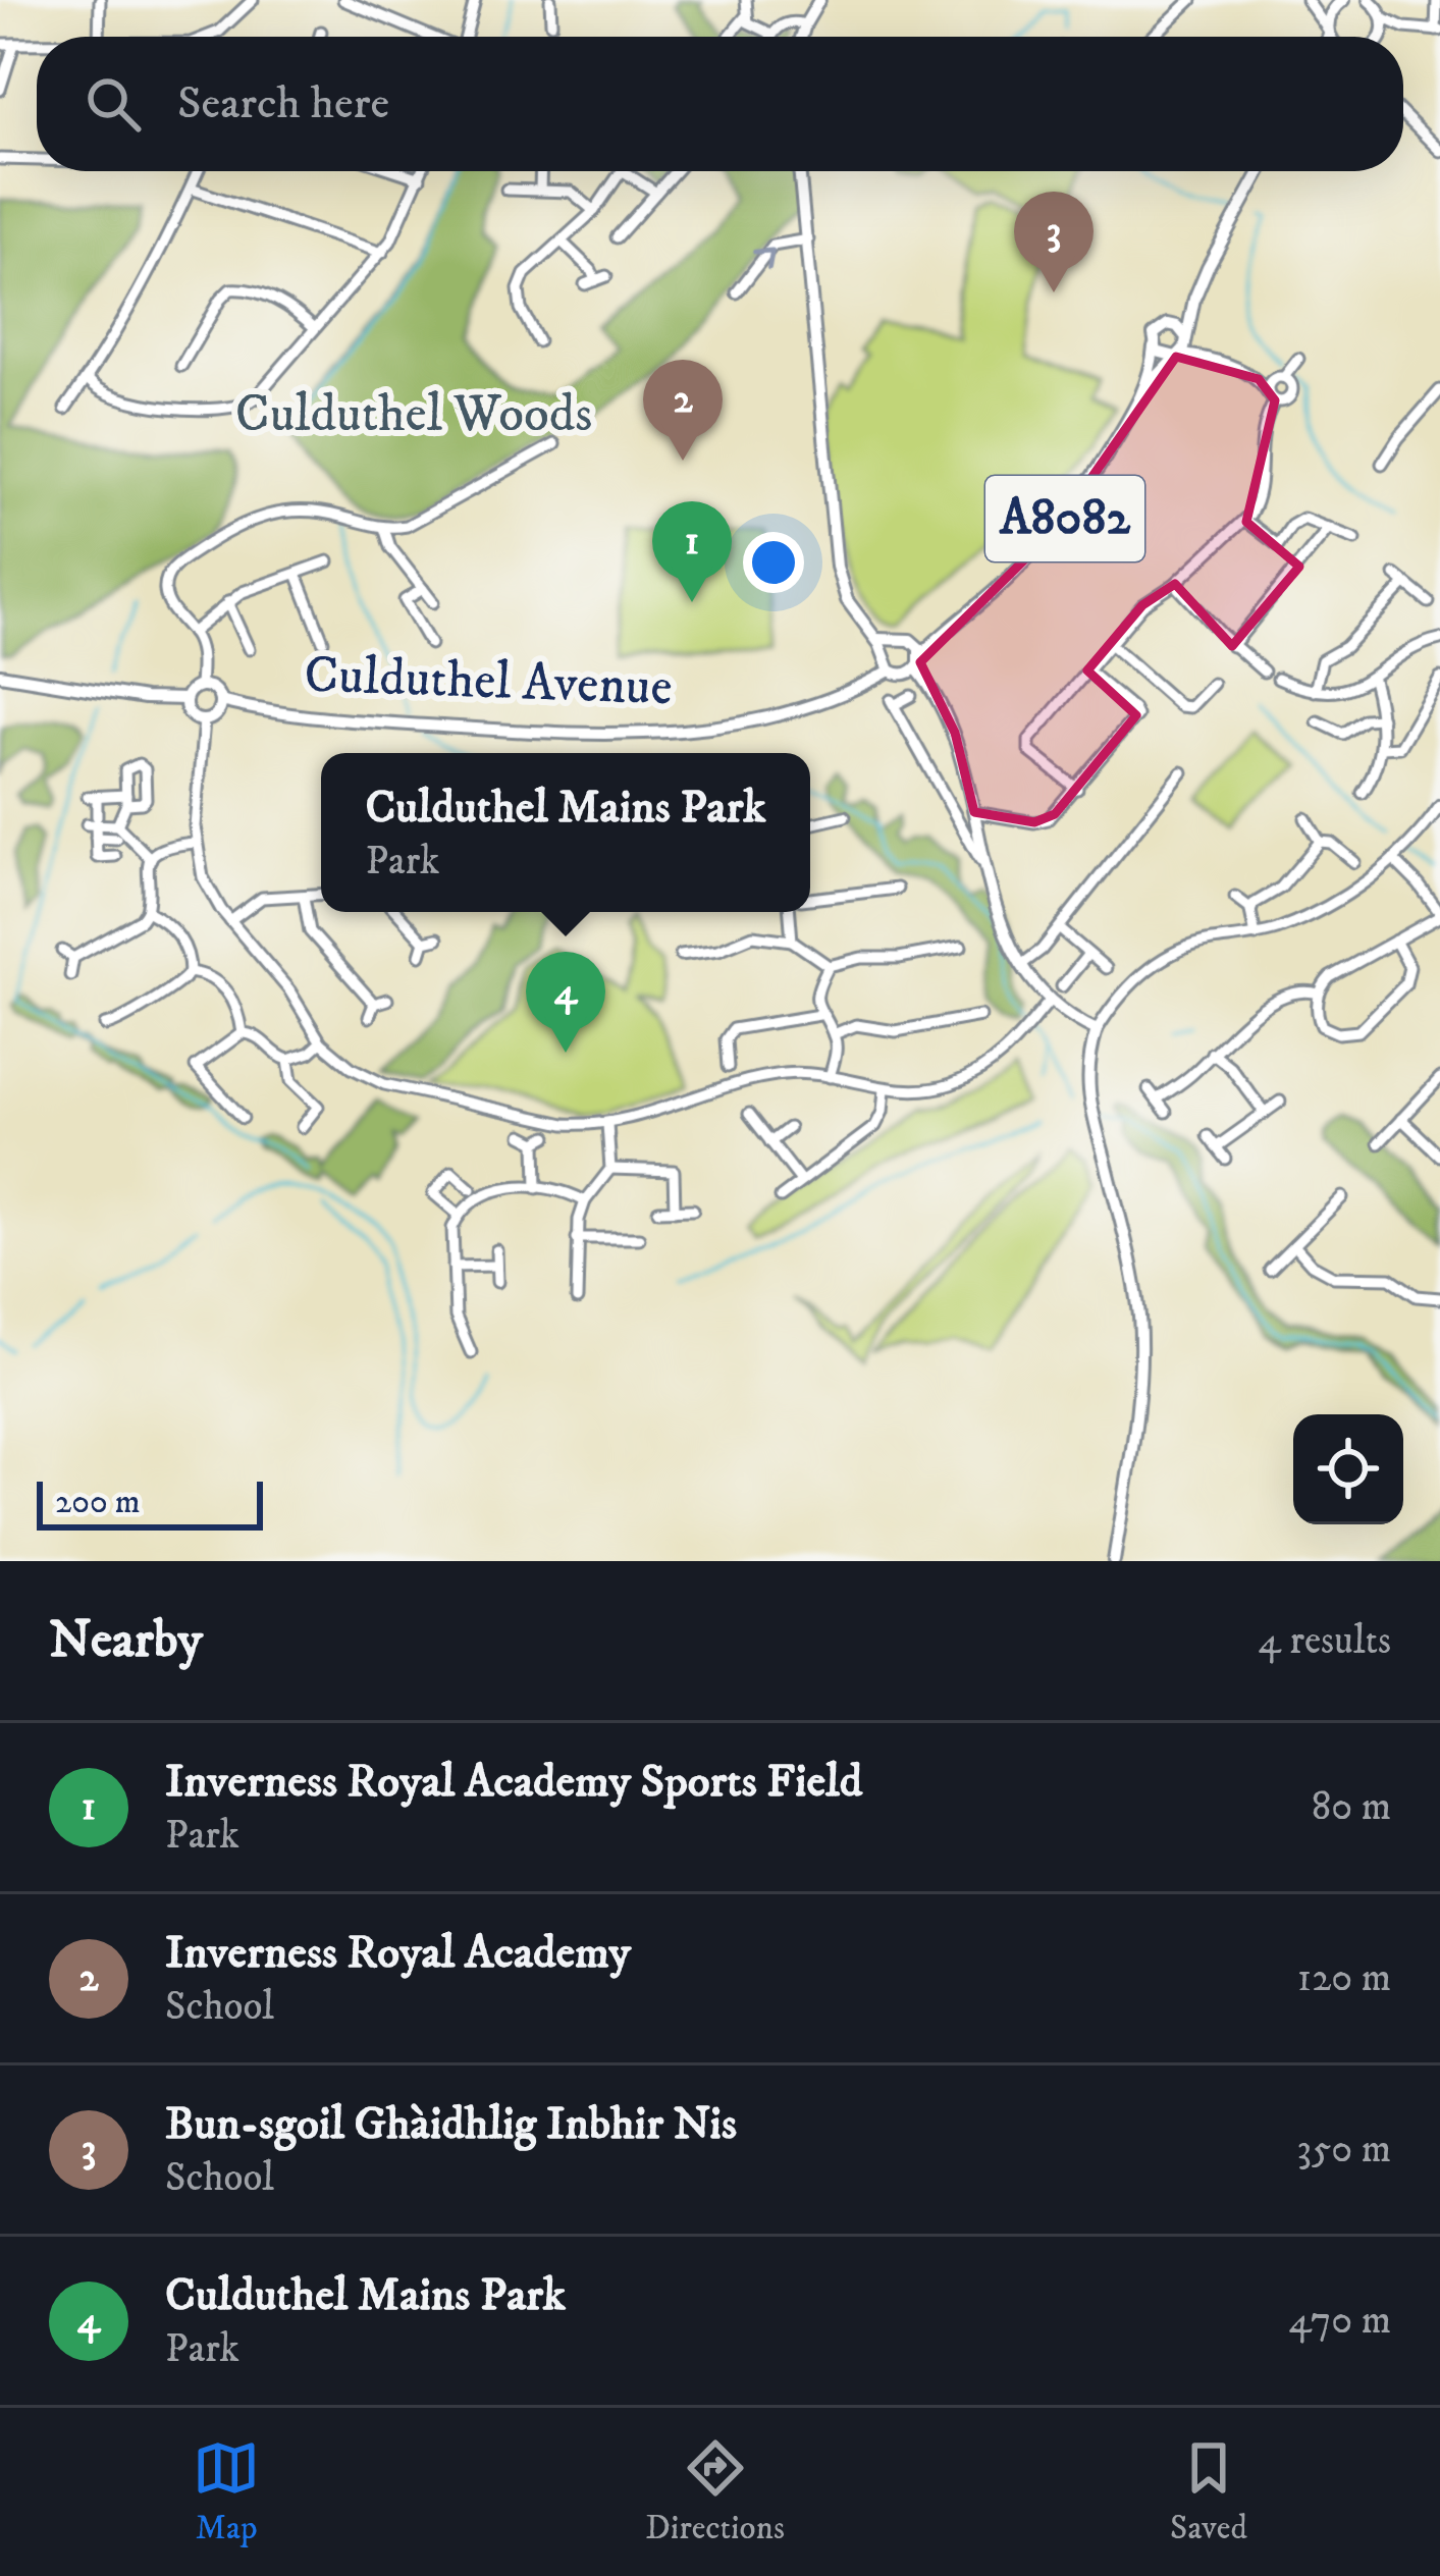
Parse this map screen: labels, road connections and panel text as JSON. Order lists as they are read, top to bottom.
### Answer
{
  "streets": {
    "main road": ["A8082", "Culduthel Avenue"]
  },
  "crossings": [
    ["A8082", "Culduthel Avenue"]
  ],
  "parks": ["Culduthel Woods"],
  "scale_bar": "200 m",
  "page": {
    "search": "Search here",
    "pins": [
      "3",
      "2",
      "1",
      "4"
    ],
    "popup": ["Culduthel Mains Park", "Park"],
    "scale": "200 m",
    "heading": ["Nearby", "4 results"],
    "list": [
      {
        "mark": "1",
        "name": "Inverness Royal Academy Sports Field",
        "note": "Park",
        "value": "80 m"
      },
      {
        "mark": "2",
        "name": "Inverness Royal Academy",
        "note": "School",
        "value": "120 m"
      },
      {
        "mark": "3",
        "name": "Bun-sgoil Ghàidhlig Inbhir Nis",
        "note": "School",
        "value": "350 m"
      },
      {
        "mark": "4",
        "name": "Culduthel Mains Park",
        "note": "Park",
        "value": "470 m"
      }
    ],
    "nav": ["Map", "Directions", "Saved"]
  }
}
